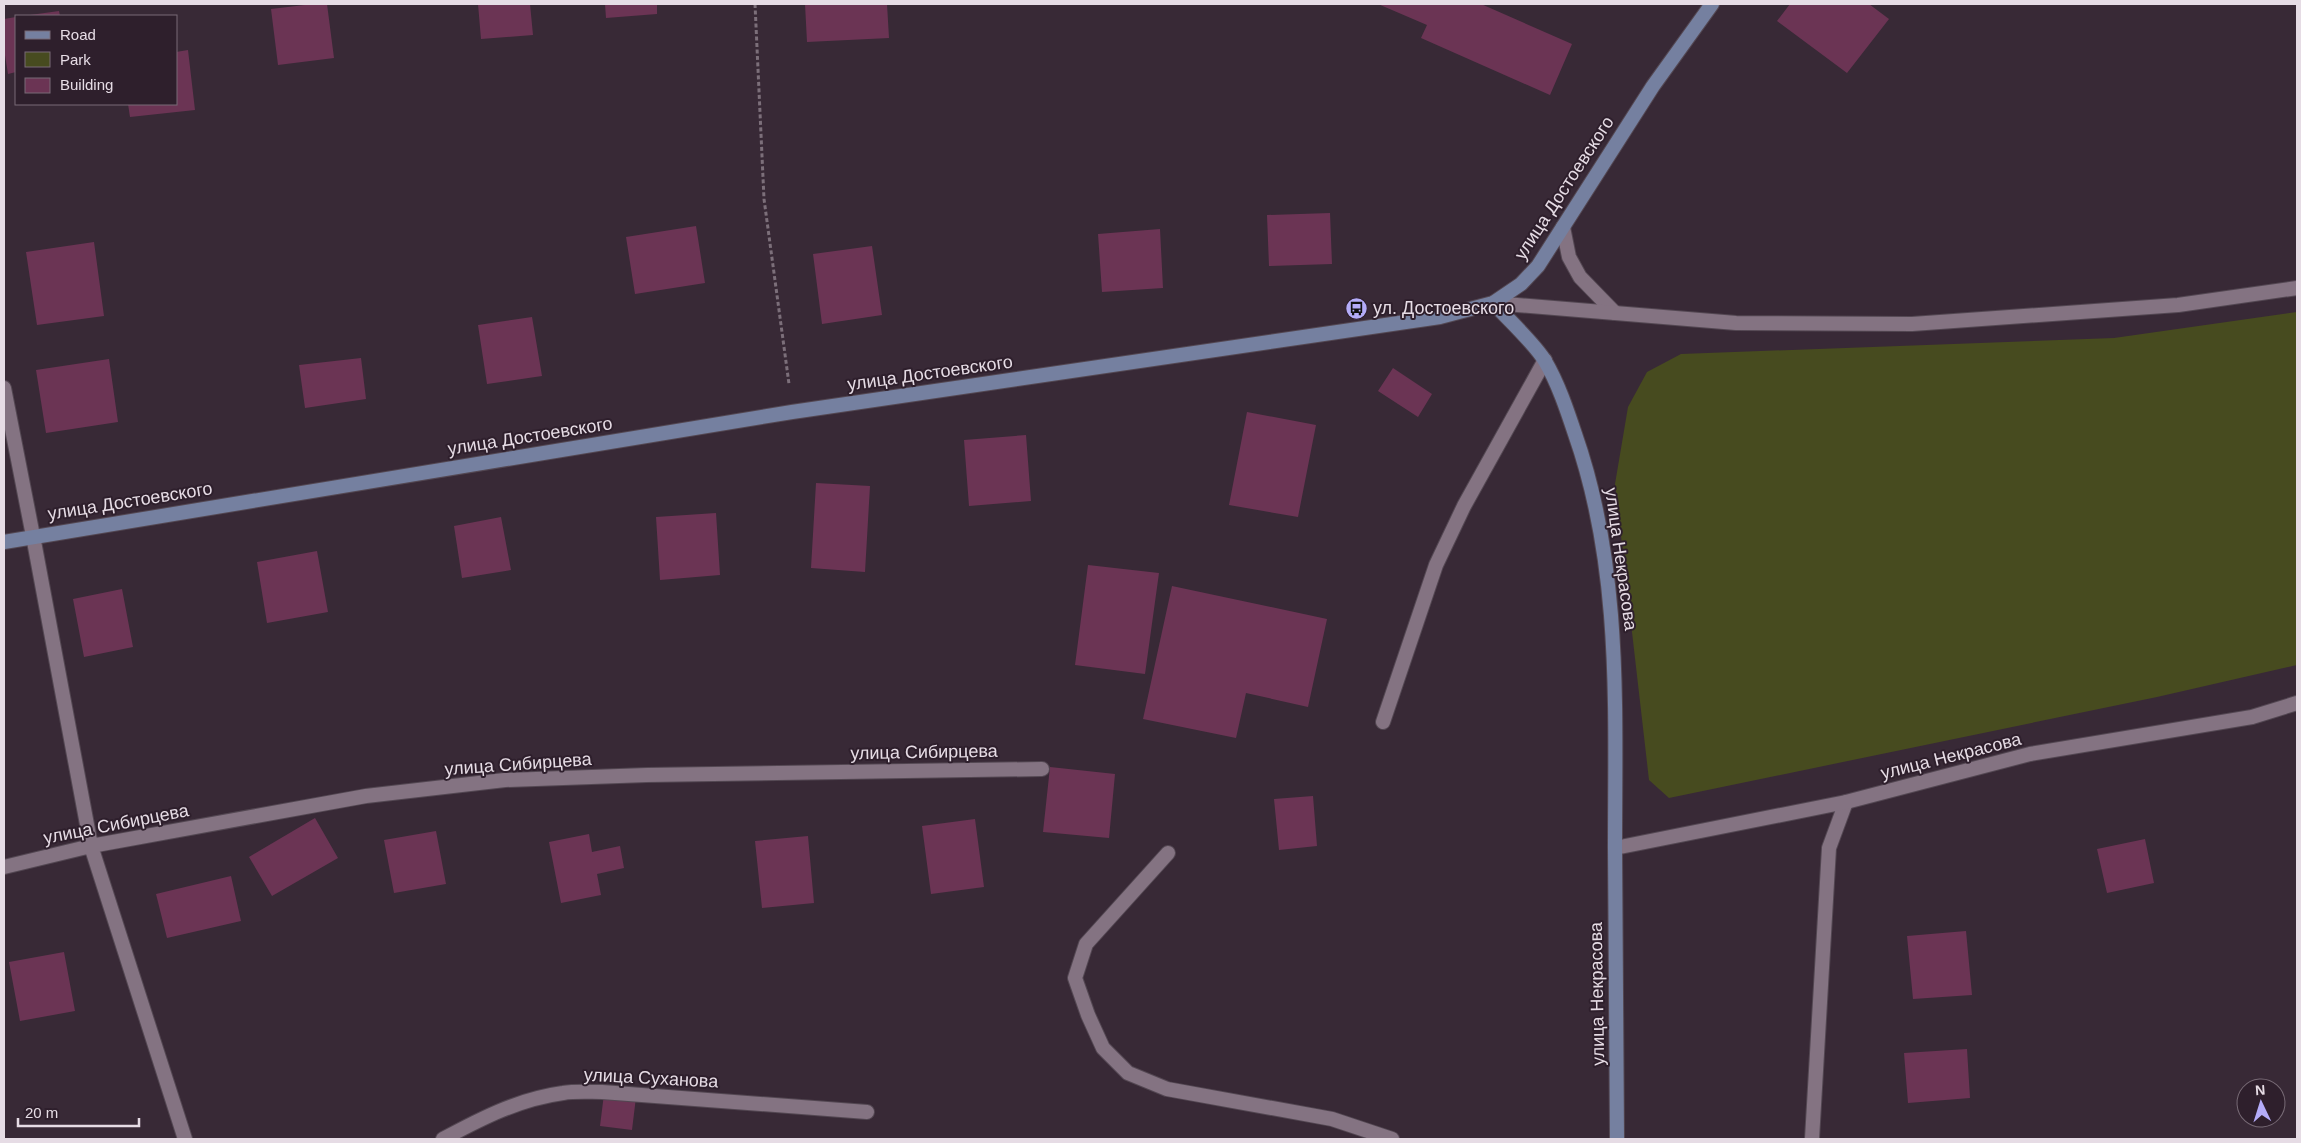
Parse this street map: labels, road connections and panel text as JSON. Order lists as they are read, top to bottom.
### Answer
{
  "streets": {
    "main road": ["улица Достоевского", "улица Некрасова"],
    "street": ["улица Сибирцева", "улица Суханова"]
  },
  "crossings": [
    ["улица Достоевского", "улица Некрасова"]
  ],
  "places": {
    "bus stop": ["ул. Достоевского"]
  },
  "legend": ["Road", "Park", "Building"],
  "scale_bar": "20 m",
  "north": "top"
}
